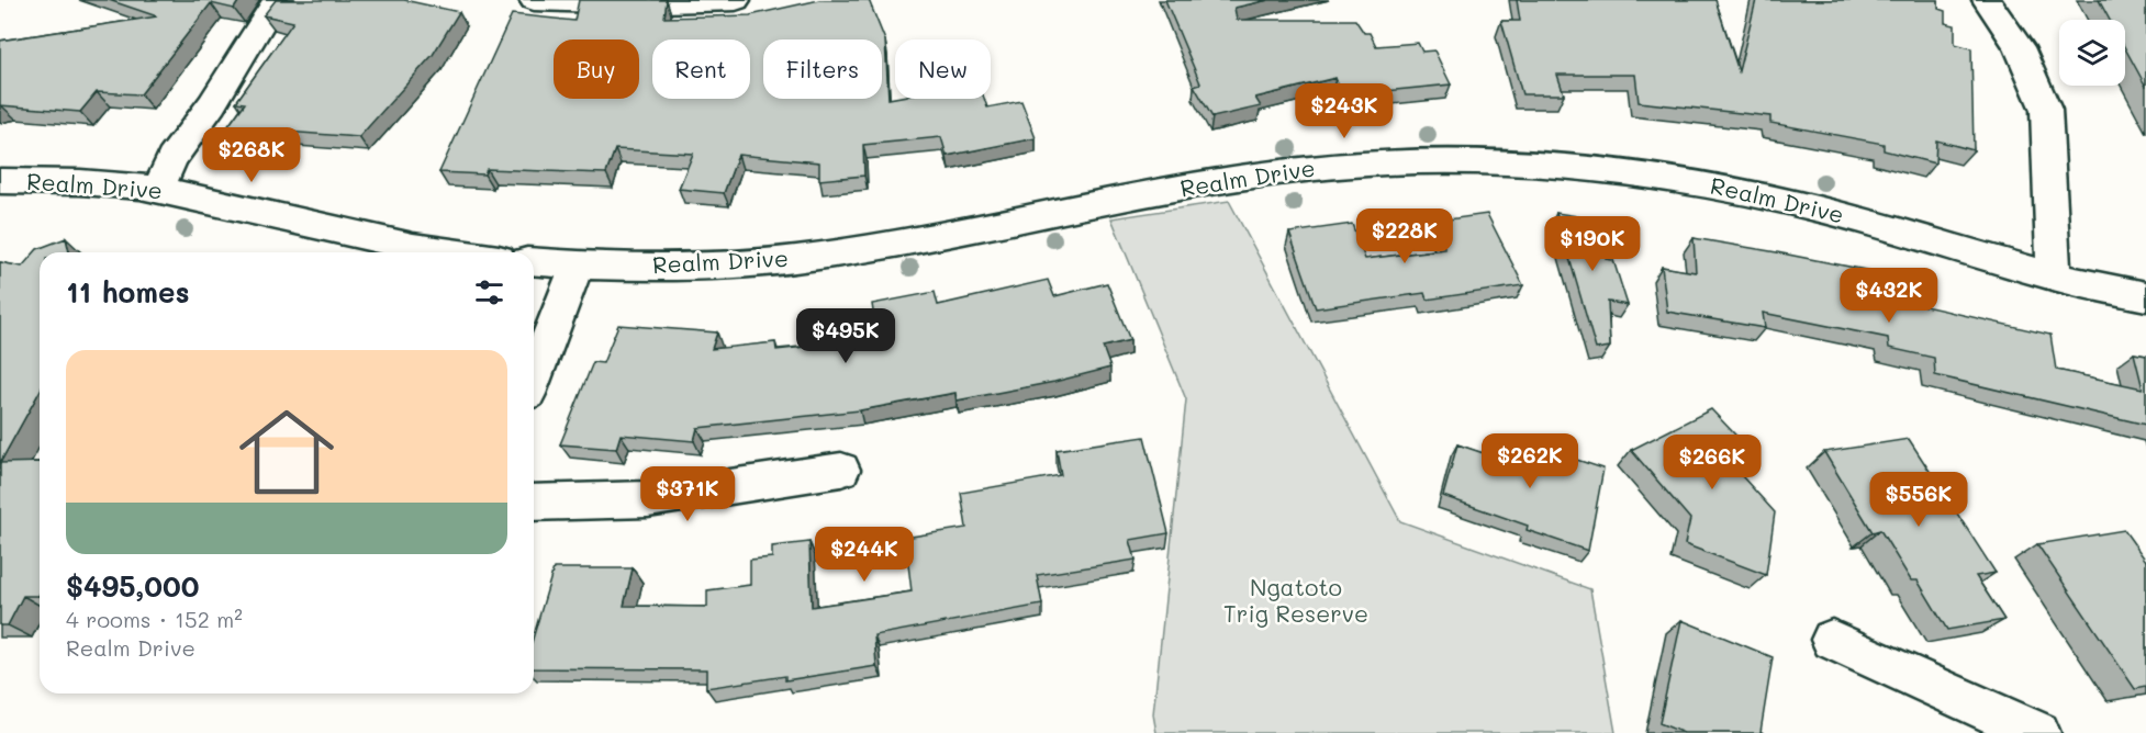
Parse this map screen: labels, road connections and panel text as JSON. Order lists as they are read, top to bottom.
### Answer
{
  "streets": {
    "street": ["Realm Drive"]
  },
  "parks": ["Ngatoto Trig Reserve"],
  "page": {
    "chip": [
      "Buy",
      "Rent",
      "Filters",
      "New"
    ],
    "price": [
      "$243K",
      "$268K",
      "$228K",
      "$190K",
      "$432K",
      "$495K",
      "$262K",
      "$266K",
      "$371K",
      "$556K",
      "$244K"
    ],
    "heading": "11 homes",
    "list": [
      {
        "name": "$495,000",
        "note": "4 rooms · 152 m² · Realm Drive"
      }
    ]
  }
}
